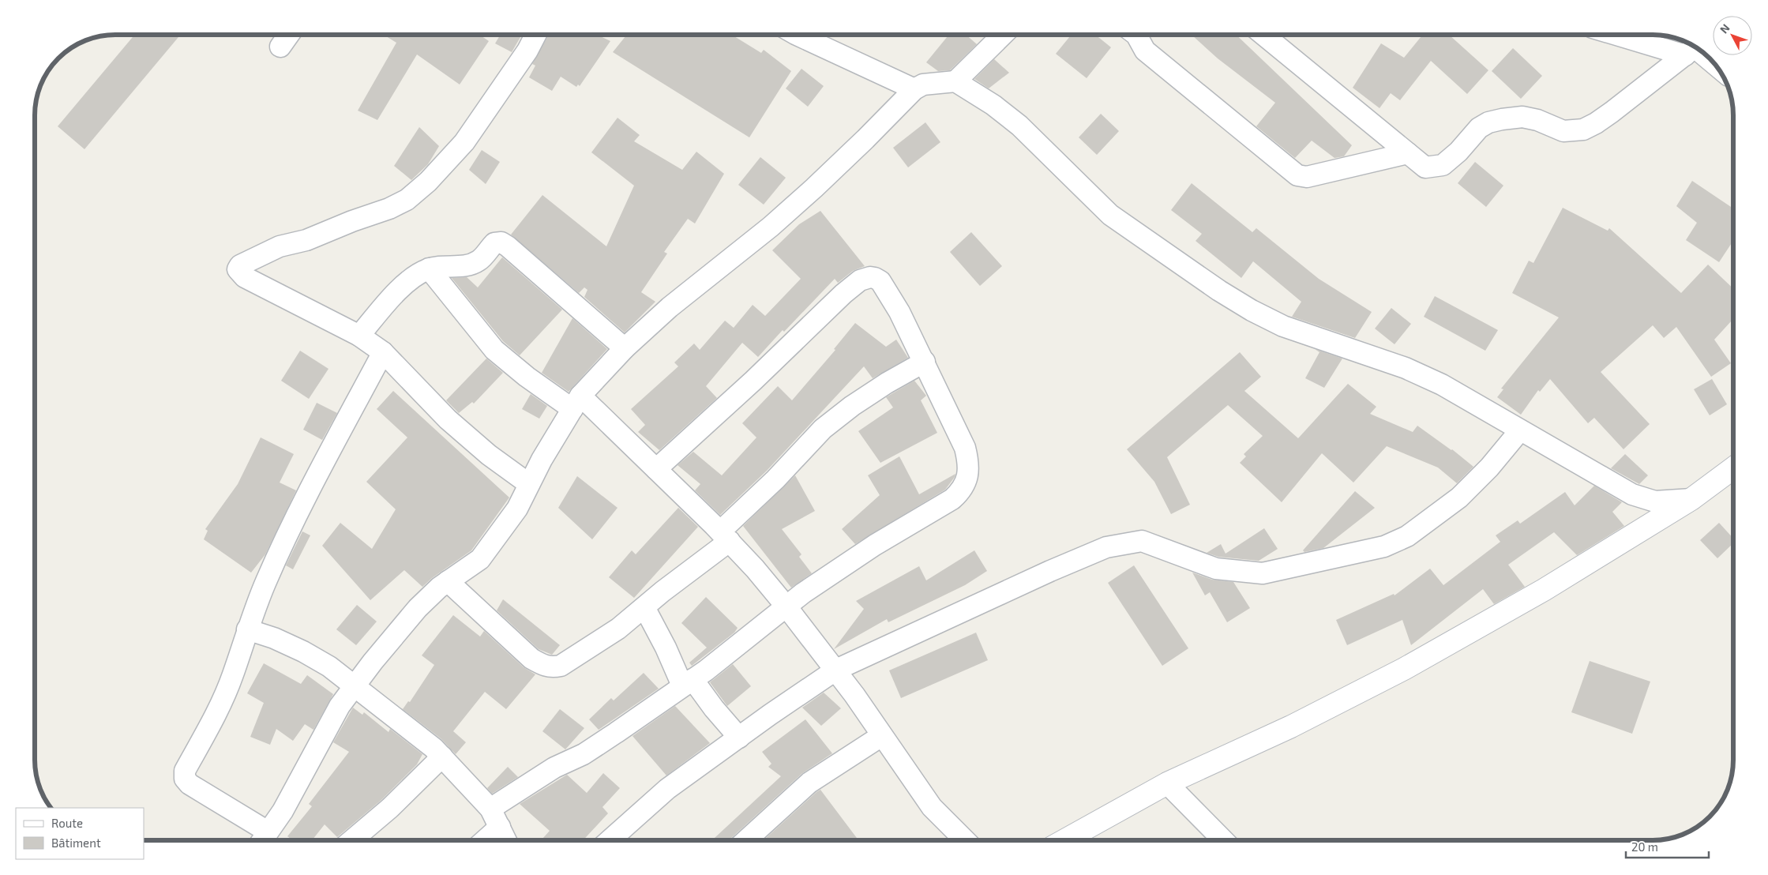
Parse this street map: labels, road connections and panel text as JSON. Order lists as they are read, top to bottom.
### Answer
{
  "legend": ["Route", "Bâtiment"],
  "scale_bar": "20 m",
  "north": "top left"
}
